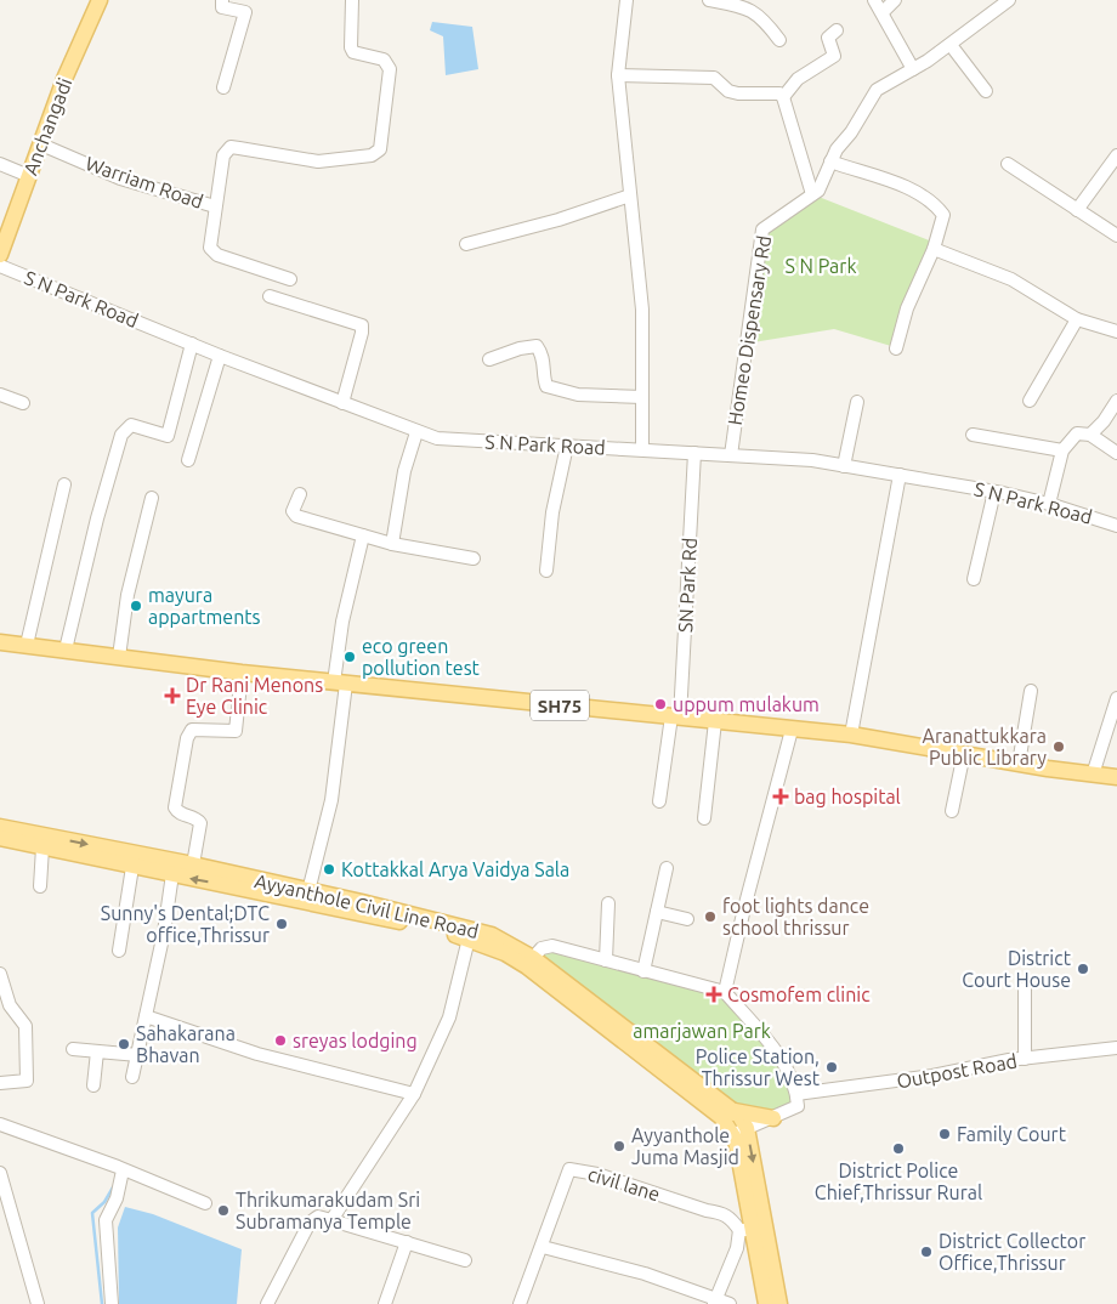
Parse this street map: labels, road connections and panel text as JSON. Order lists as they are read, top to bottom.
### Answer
{
  "streets": {
    "main road": ["Anchangadi", "SH75", "Ayyanthole Civil Line Road"],
    "street": [
      "Warriam Road",
      "S N Park Road",
      "Homeo Dispensary Rd",
      "SN Park Rd",
      "Outpost Road",
      "civil lane"
    ]
  },
  "crossings": [
    ["Anchangadi", "Warriam Road"],
    ["S N Park Road", "Homeo Dispensary Rd"],
    ["S N Park Road", "SN Park Rd"],
    ["SN Park Rd", "SH75"],
    ["Ayyanthole Civil Line Road", "civil lane"]
  ],
  "parks": ["S N Park", "amarjawan Park"],
  "places": {
    "other": [
      "mayura appartments",
      "eco green pollution test",
      "uppum mulakum",
      "Aranattukkara Public Library",
      "Kottakkal Arya Vaidya Sala",
      "foot lights dance school thrissur",
      "Sunny's Dental;DTC office,Thrissur",
      "District Court House",
      "sreyas lodging",
      "Sahakarana Bhavan",
      "Police Station, Thrissur West",
      "Family Court",
      "Ayyanthole Juma Masjid",
      "District Police Chief,Thrissur Rural",
      "Thrikumarakudam Sri Subramanya Temple",
      "District Collector Office,Thrissur"
    ],
    "health": ["Dr Rani Menons Eye Clinic", "bag hospital", "Cosmofem clinic"]
  }
}
